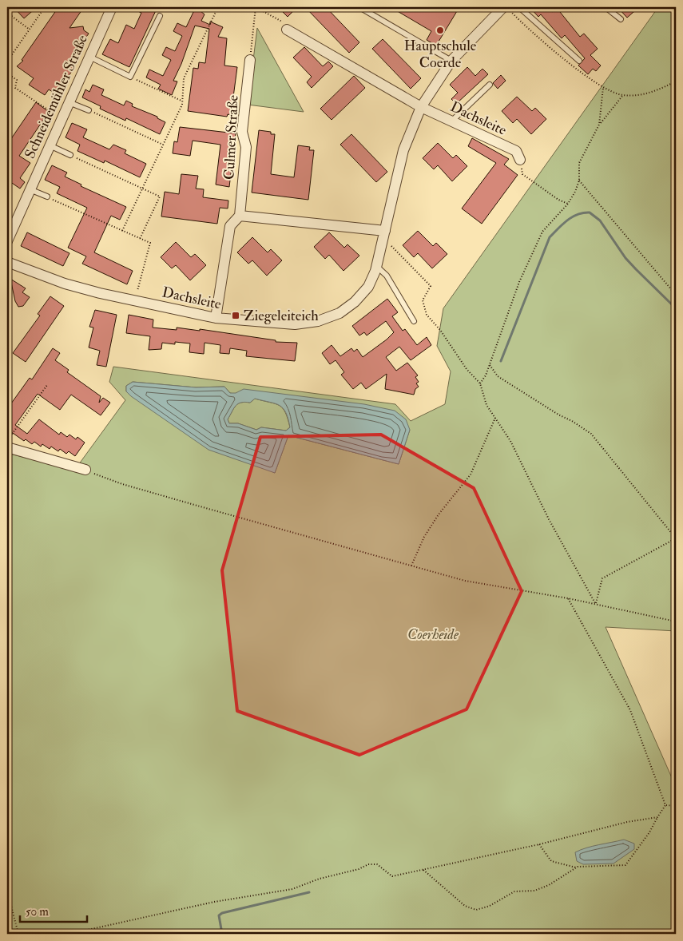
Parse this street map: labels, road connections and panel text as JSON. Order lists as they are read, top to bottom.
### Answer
{
  "streets": {
    "street": ["Schneidemühler Straße", "Dachsleite", "Culmer Straße"]
  },
  "crossings": [
    ["Dachsleite", "Culmer Straße"]
  ],
  "parks": ["Coerheide"],
  "places": {
    "other": ["Hauptschule Coerde"],
    "transit": ["Ziegeleiteich"]
  },
  "scale_bar": "50 m"
}
